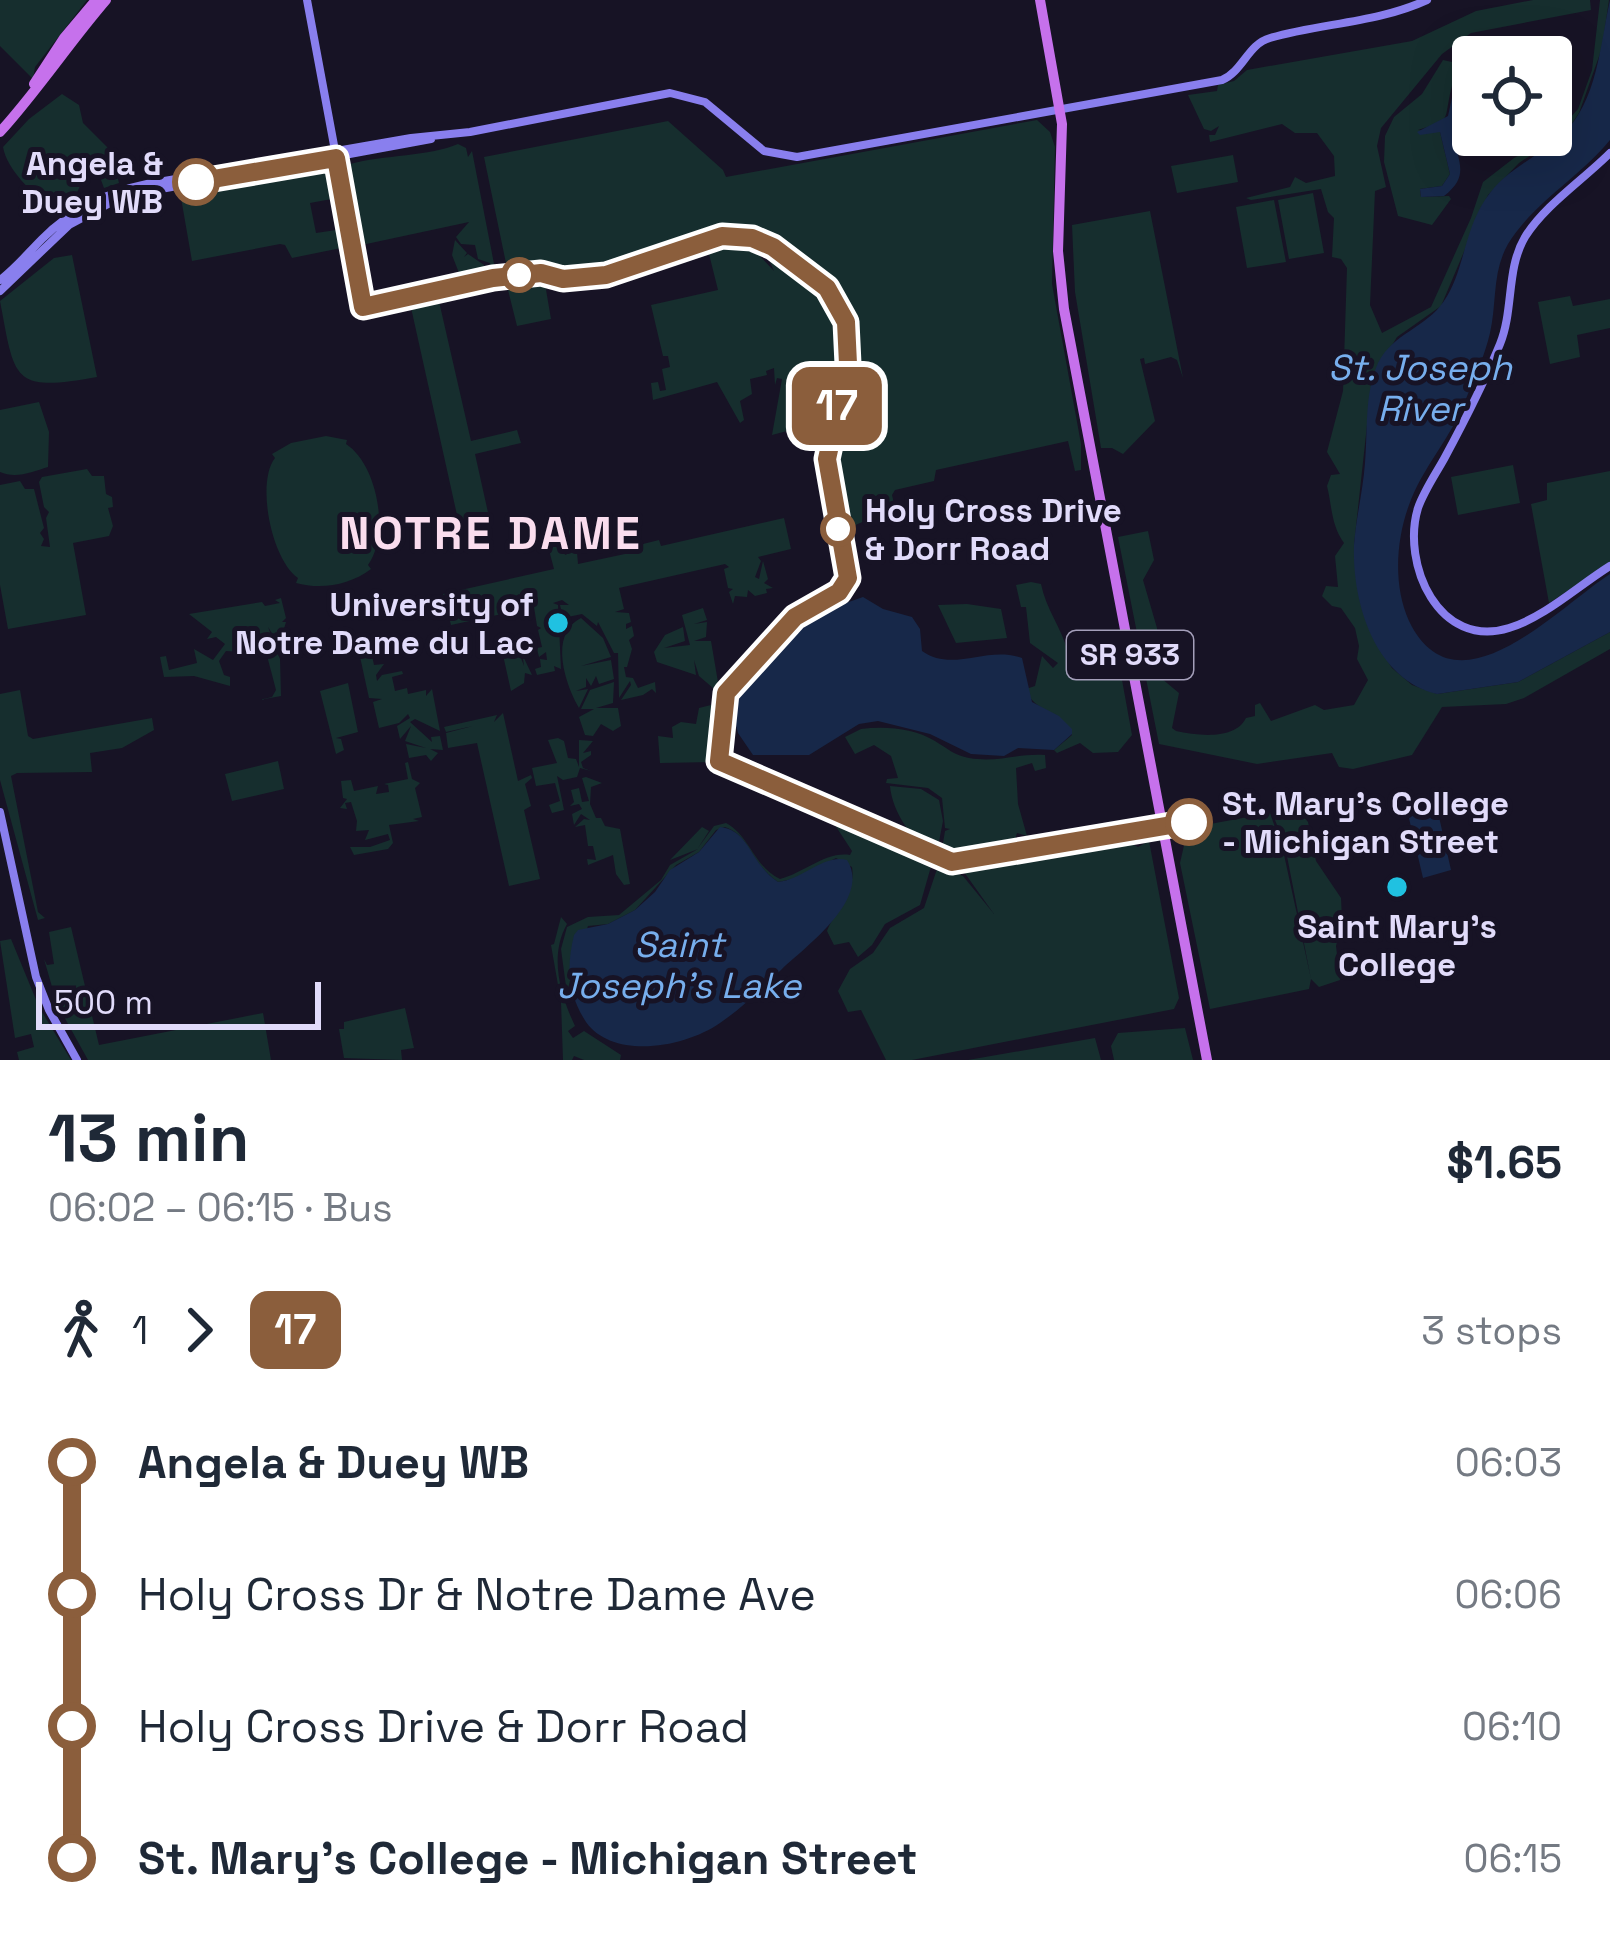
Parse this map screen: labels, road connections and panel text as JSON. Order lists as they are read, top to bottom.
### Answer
{
  "streets": {
    "main road": ["SR 933"]
  },
  "districts": ["NOTRE DAME"],
  "water": ["St. Joseph River", "Saint Joseph's Lake"],
  "places": [
    "Angela & Duey WB",
    "Holy Cross Drive & Dorr Road",
    "University of Notre Dame du Lac",
    "St. Mary's College - Michigan Street",
    "Saint Mary's College"
  ],
  "lines": ["bus line 17"],
  "scale_bar": "500 m",
  "page": {
    "on_map": "17",
    "scale": "500 m",
    "heading": ["13 min", "06:02 – 06:15 · Bus", "$1.65"],
    "legs": ["1", "17", "3 stops"],
    "list": [
      {
        "name": "Angela & Duey WB",
        "value": "06:03"
      },
      {
        "name": "Holy Cross Dr & Notre Dame Ave",
        "value": "06:06"
      },
      {
        "name": "Holy Cross Drive & Dorr Road",
        "value": "06:10"
      },
      {
        "name": "St. Mary's College - Michigan Street",
        "value": "06:15"
      }
    ]
  }
}
